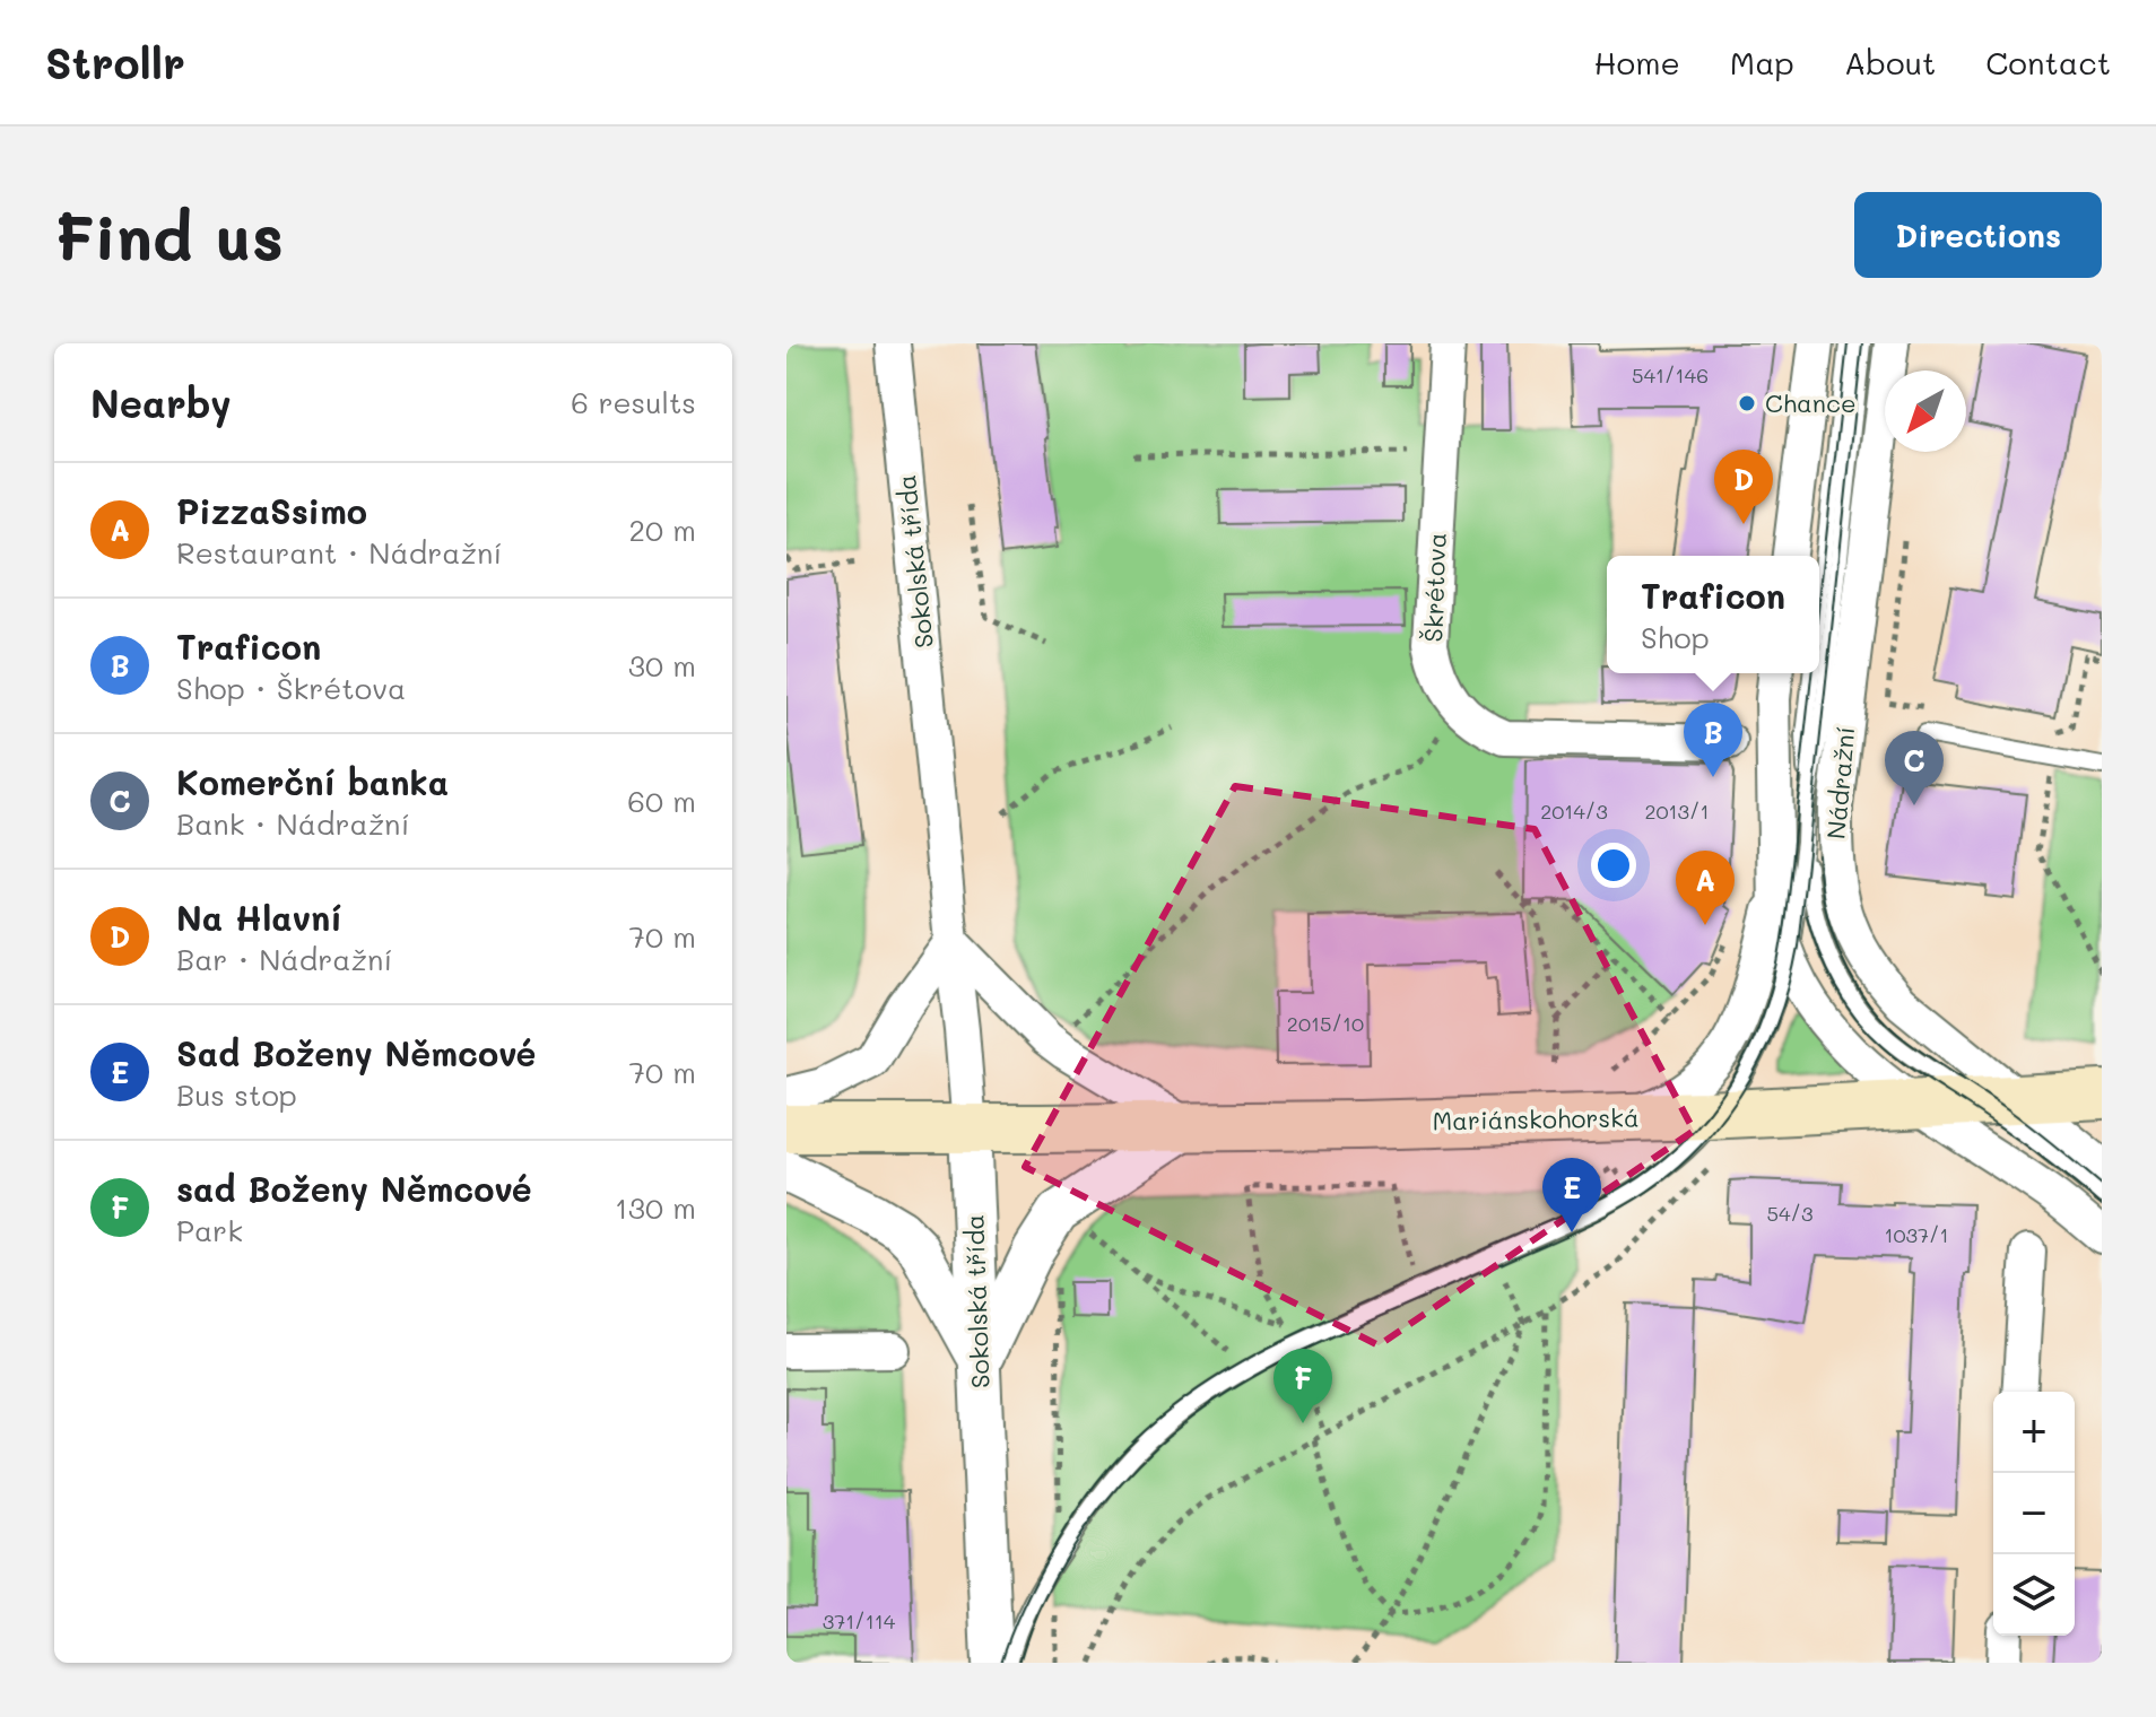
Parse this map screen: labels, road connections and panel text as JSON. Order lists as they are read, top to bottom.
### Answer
{
  "streets": {
    "main road": ["Mariánskohorská"],
    "street": ["Sokolská třída", "Škrétova", "Nádražní"]
  },
  "crossings": [
    ["Sokolská třída", "Mariánskohorská"],
    ["Nádražní", "Mariánskohorská"]
  ],
  "places": ["Chance"],
  "house_numbers": [
    "541/146",
    "2014/3",
    "2013/1",
    "2015/10",
    "54/3",
    "1037/1",
    "371/114"
  ],
  "north": "bottom left",
  "page": {
    "header": "Strollr",
    "nav": [
      "Home",
      "Map",
      "About",
      "Contact"
    ],
    "buttons": "Directions",
    "title": "Find us",
    "heading": ["Nearby", "6 results"],
    "pins": [
      "D",
      "B",
      "C",
      "A",
      "E",
      "F"
    ],
    "list": [
      {
        "mark": "A",
        "name": "PizzaSsimo",
        "note": "Restaurant · Nádražní",
        "value": "20 m"
      },
      {
        "mark": "B",
        "name": "Traficon",
        "note": "Shop · Škrétova",
        "value": "30 m"
      },
      {
        "mark": "C",
        "name": "Komerční banka",
        "note": "Bank · Nádražní",
        "value": "60 m"
      },
      {
        "mark": "D",
        "name": "Na Hlavní",
        "note": "Bar · Nádražní",
        "value": "70 m"
      },
      {
        "mark": "E",
        "name": "Sad Boženy Němcové",
        "note": "Bus stop",
        "value": "70 m"
      },
      {
        "mark": "F",
        "name": "sad Boženy Němcové",
        "note": "Park",
        "value": "130 m"
      }
    ],
    "popup": ["Traficon", "Shop"],
    "map_buttons": ["+", "−"]
  }
}
